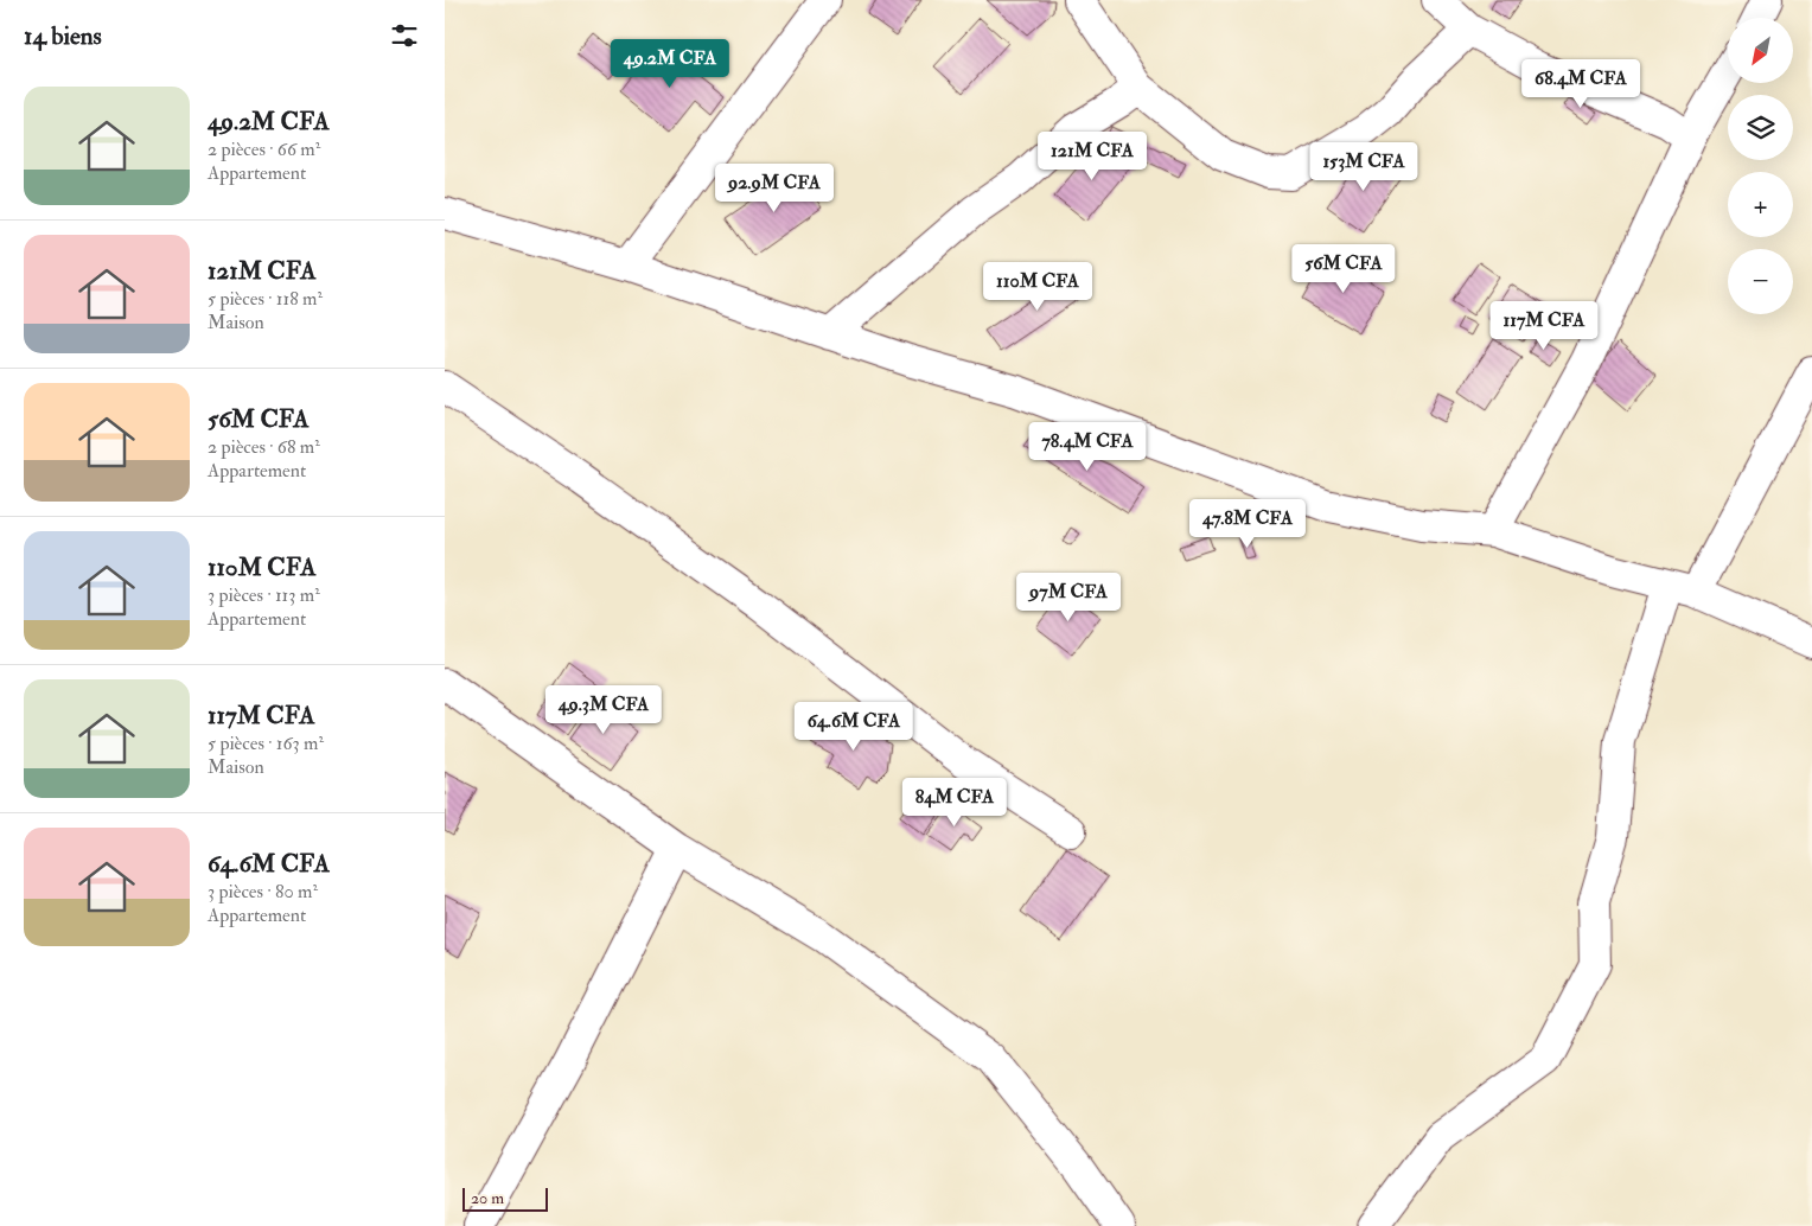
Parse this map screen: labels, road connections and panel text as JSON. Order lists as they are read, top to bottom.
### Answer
{
  "scale_bar": "20 m",
  "north": "bottom left",
  "page": {
    "heading": "14 biens",
    "map_buttons": ["+", "−"],
    "price": [
      "49.2M CFA",
      "68.4M CFA",
      "121M CFA",
      "153M CFA",
      "92.9M CFA",
      "56M CFA",
      "110M CFA",
      "117M CFA",
      "78.4M CFA",
      "47.8M CFA",
      "97M CFA",
      "49.3M CFA",
      "64.6M CFA",
      "84M CFA"
    ],
    "list": [
      {
        "name": "49.2M CFA",
        "note": "2 pièces · 66 m² · Appartement"
      },
      {
        "name": "121M CFA",
        "note": "5 pièces · 118 m² · Maison"
      },
      {
        "name": "56M CFA",
        "note": "2 pièces · 68 m² · Appartement"
      },
      {
        "name": "110M CFA",
        "note": "3 pièces · 113 m² · Appartement"
      },
      {
        "name": "117M CFA",
        "note": "5 pièces · 163 m² · Maison"
      },
      {
        "name": "64.6M CFA",
        "note": "3 pièces · 80 m² · Appartement"
      }
    ],
    "scale": "20 m"
  }
}
